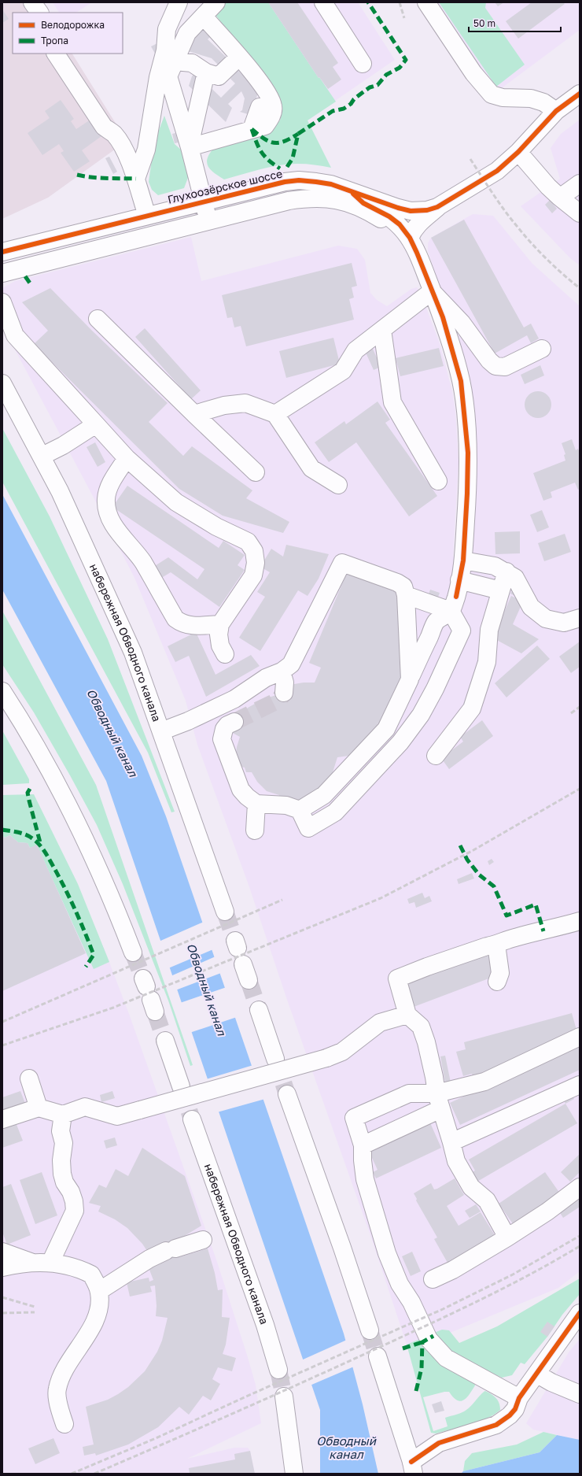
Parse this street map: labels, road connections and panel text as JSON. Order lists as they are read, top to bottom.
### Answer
{
  "streets": {
    "street": ["Глухоозёрское шоссе", "набережная Обводного канала"]
  },
  "water": ["Обводный канал"],
  "legend": ["Велодорожка", "Тропа"],
  "scale_bar": "50 m"
}
